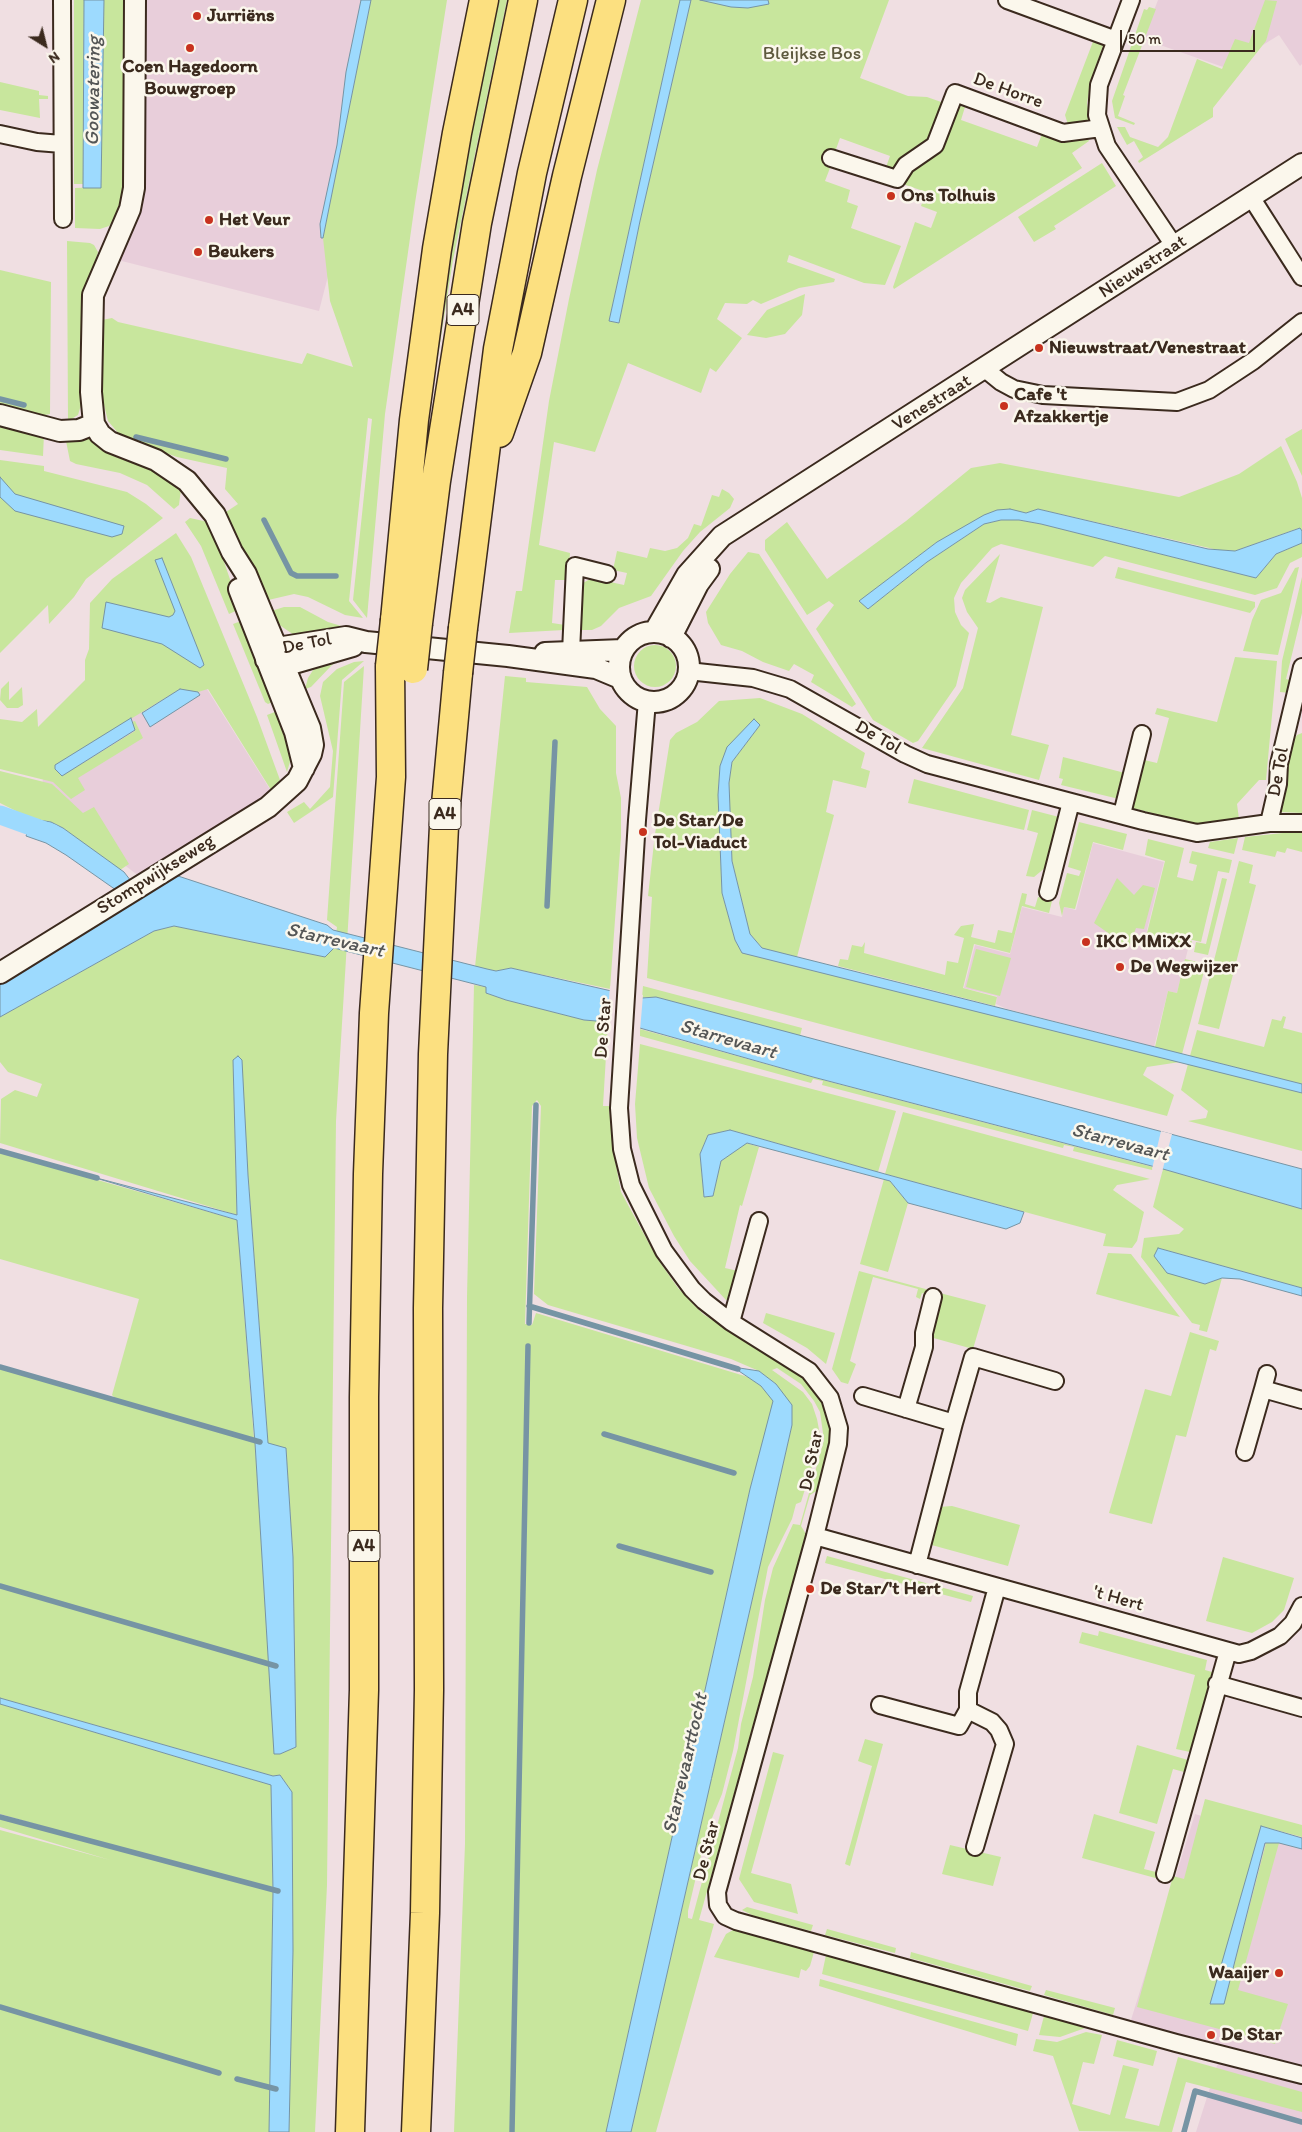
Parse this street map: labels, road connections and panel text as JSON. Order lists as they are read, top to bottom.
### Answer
{
  "streets": {
    "highway": ["A4"],
    "street": [
      "De Horre",
      "Nieuwstraat",
      "Venestraat",
      "De Tol",
      "Stompwijkseweg",
      "De Star",
      "'t Hert"
    ]
  },
  "crossings": [
    ["Nieuwstraat", "Venestraat"],
    ["Venestraat", "De Tol"],
    ["Venestraat", "De Star"],
    ["De Tol", "Stompwijkseweg"],
    ["De Tol", "De Star"],
    ["De Star", "'t Hert"]
  ],
  "water": ["Goowatering", "Starrevaart", "Starrevaarttocht"],
  "parks": ["Bleijkse Bos"],
  "places": [
    "Jurriëns",
    "Coen Hagedoorn Bouwgroep",
    "Ons Tolhuis",
    "Het Veur",
    "Beukers",
    "Nieuwstraat/Venestraat",
    "Cafe 't Afzakkertje",
    "De Star/De Tol-Viaduct",
    "IKC MMiXX",
    "De Wegwijzer",
    "De Star/'t Hert",
    "Waaijer",
    "De Star"
  ],
  "scale_bar": "50 m",
  "north": "bottom right"
}
